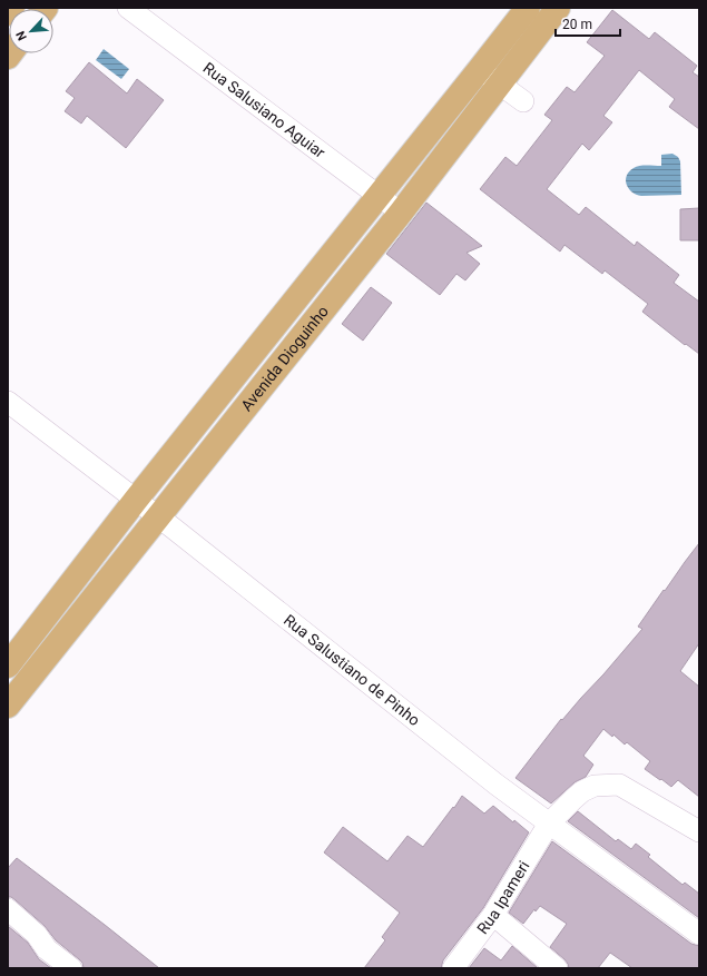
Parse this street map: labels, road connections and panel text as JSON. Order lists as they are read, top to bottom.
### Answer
{
  "streets": {
    "main road": ["Avenida Dioguinho"],
    "street": ["Rua Salusiano Aguiar", "Rua Salustiano de Pinho", "Rua Ipameri"]
  },
  "crossings": [
    ["Rua Salusiano Aguiar", "Avenida Dioguinho"],
    ["Avenida Dioguinho", "Rua Salustiano de Pinho"],
    ["Rua Salustiano de Pinho", "Rua Ipameri"]
  ],
  "scale_bar": "20 m",
  "north": "bottom left"
}
